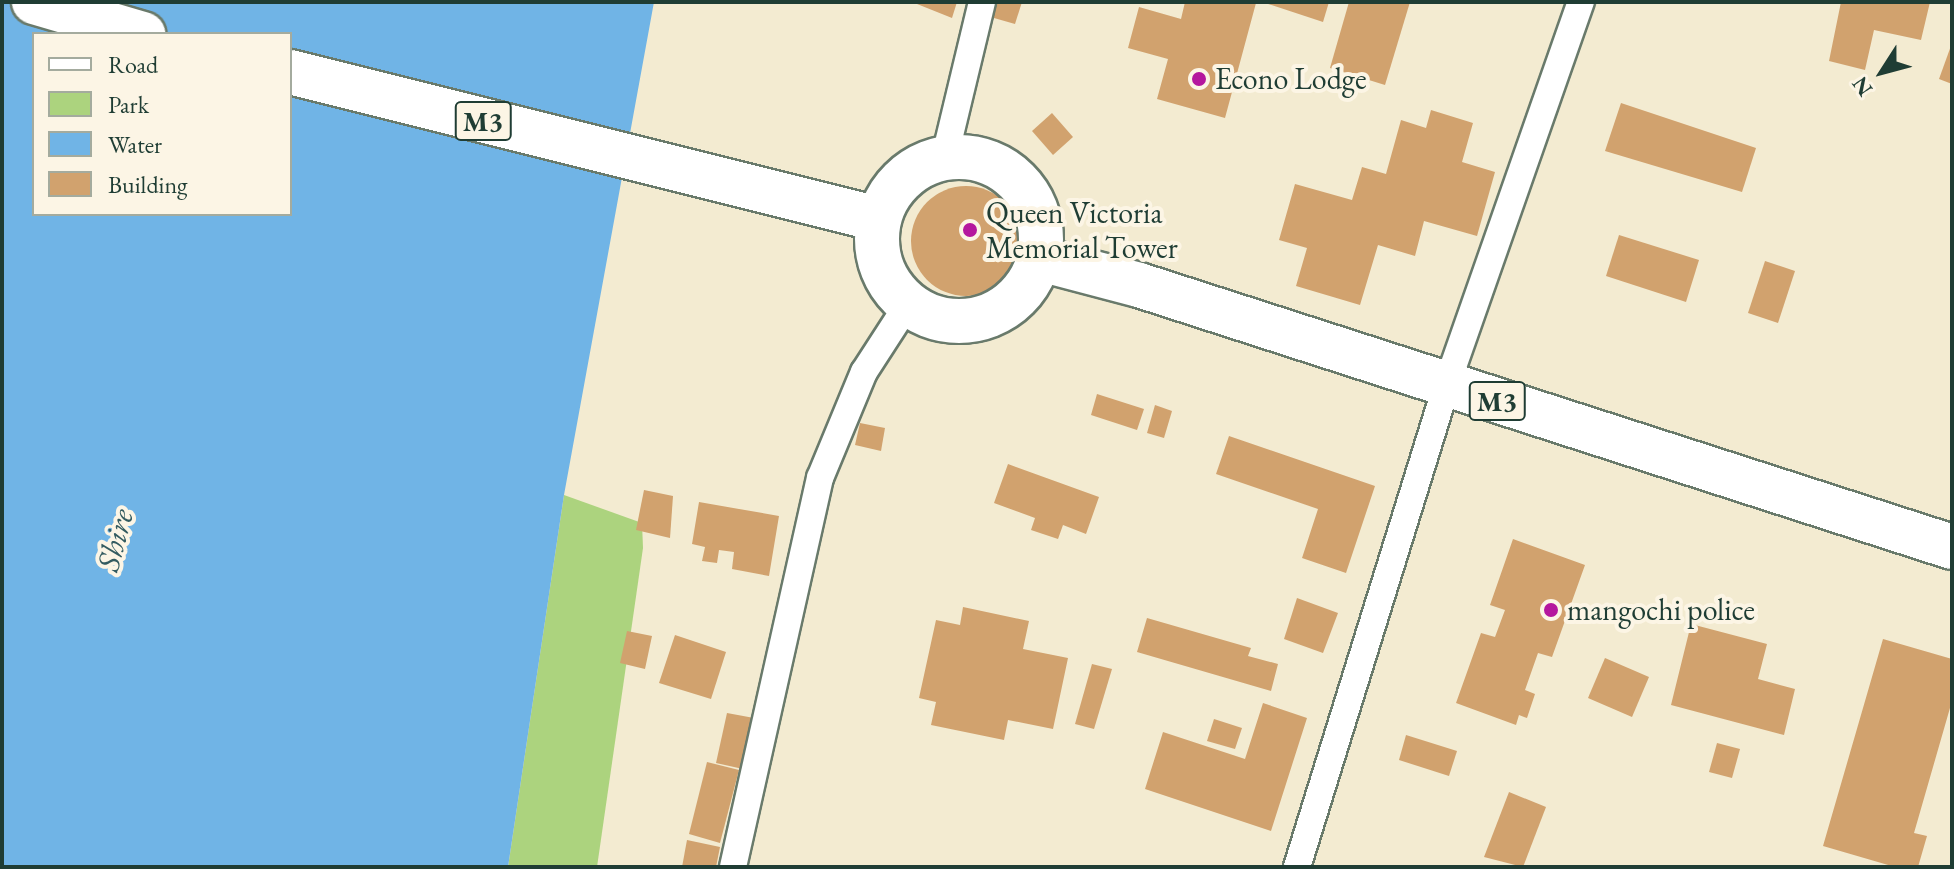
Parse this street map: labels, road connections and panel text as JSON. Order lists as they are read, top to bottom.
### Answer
{
  "streets": {
    "highway": ["M3"]
  },
  "water": ["Shire"],
  "places": ["Econo Lodge", "Queen Victoria Memorial Tower", "mangochi police"],
  "legend": [
    "Road",
    "Park",
    "Water",
    "Building"
  ],
  "north": "bottom left"
}
